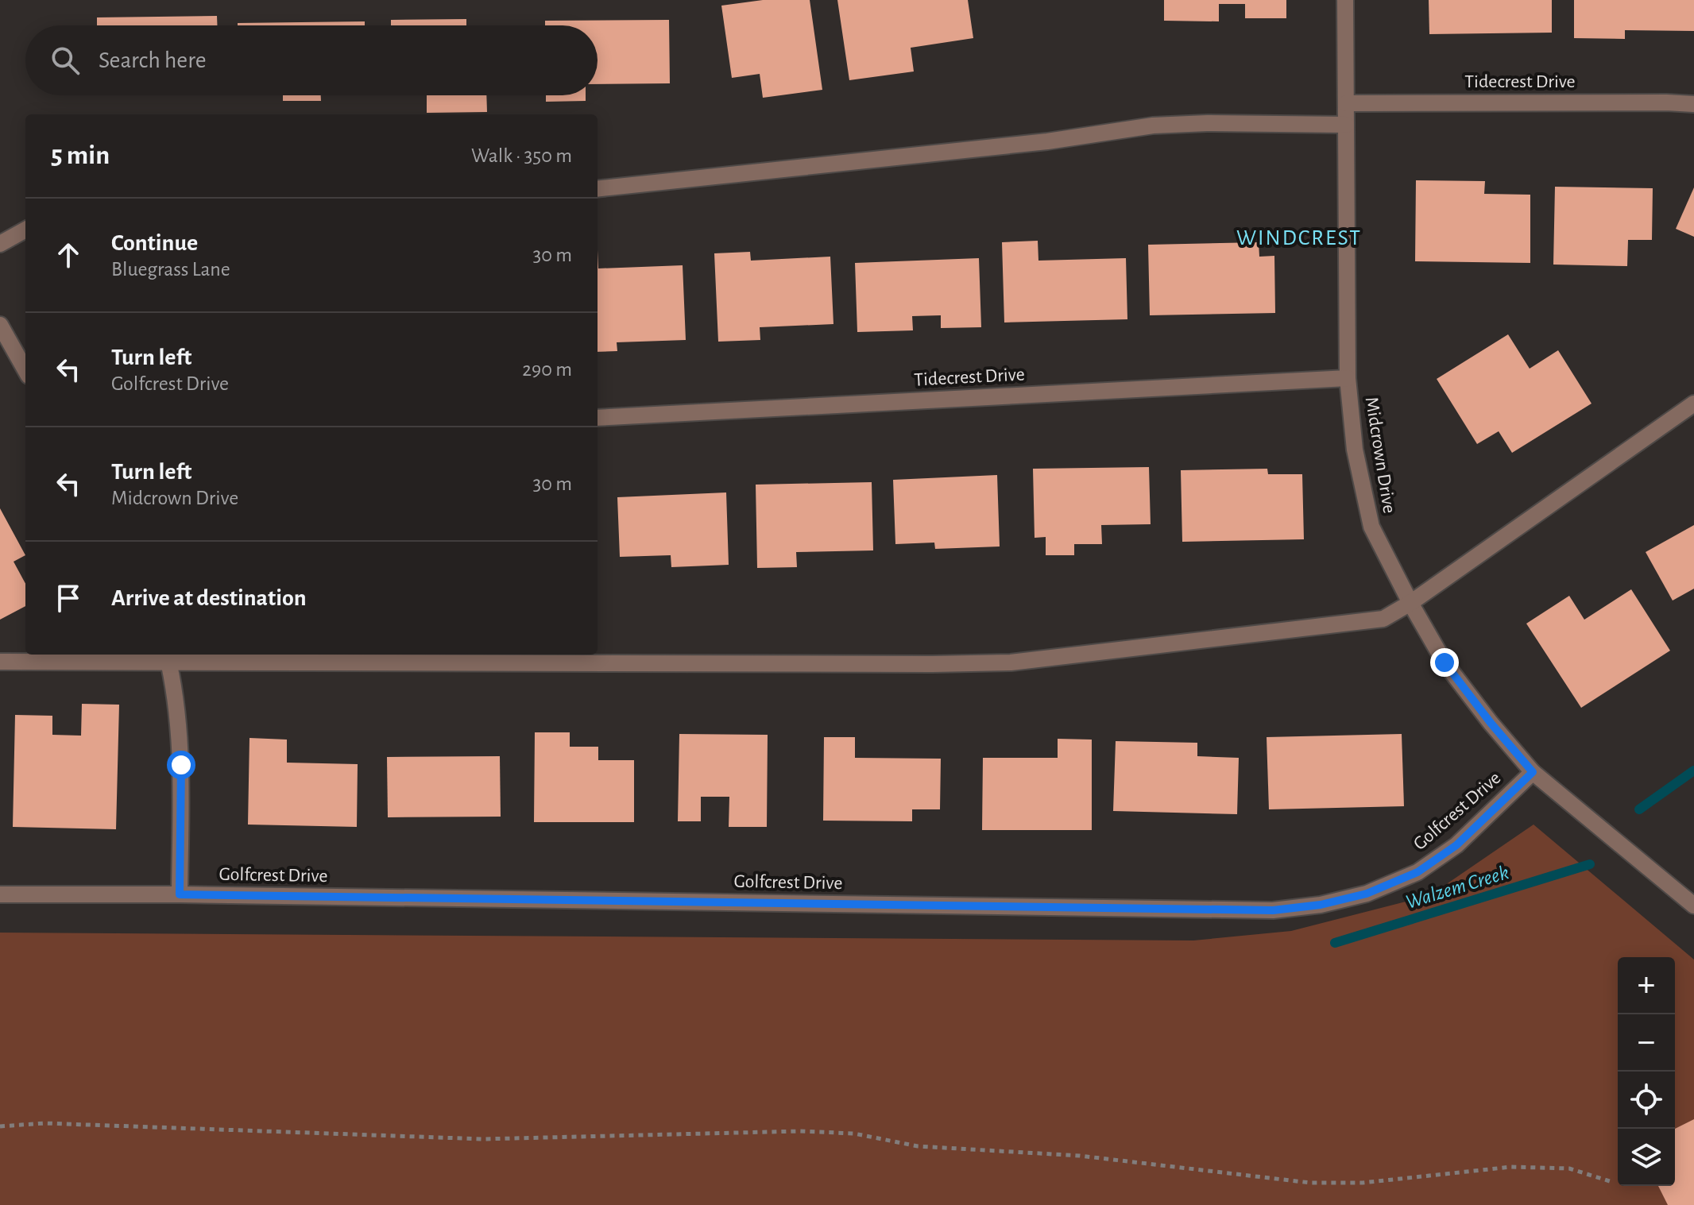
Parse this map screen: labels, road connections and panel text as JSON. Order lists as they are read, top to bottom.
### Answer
{
  "streets": {
    "street": ["Tidecrest Drive", "Midcrown Drive", "Golfcrest Drive"]
  },
  "crossings": [
    ["Tidecrest Drive", "Midcrown Drive"],
    ["Midcrown Drive", "Golfcrest Drive"]
  ],
  "districts": ["WINDCREST"],
  "water": ["Walzem Creek"],
  "page": {
    "search": "Search here",
    "heading": ["5 min", "Walk · 350 m"],
    "list": [
      ["Continue", "Bluegrass Lane", "30 m"],
      ["Turn left", "Golfcrest Drive", "290 m"],
      ["Turn left", "Midcrown Drive", "30 m"],
      "Arrive at destination"
    ],
    "map_buttons": ["+", "−"]
  }
}
